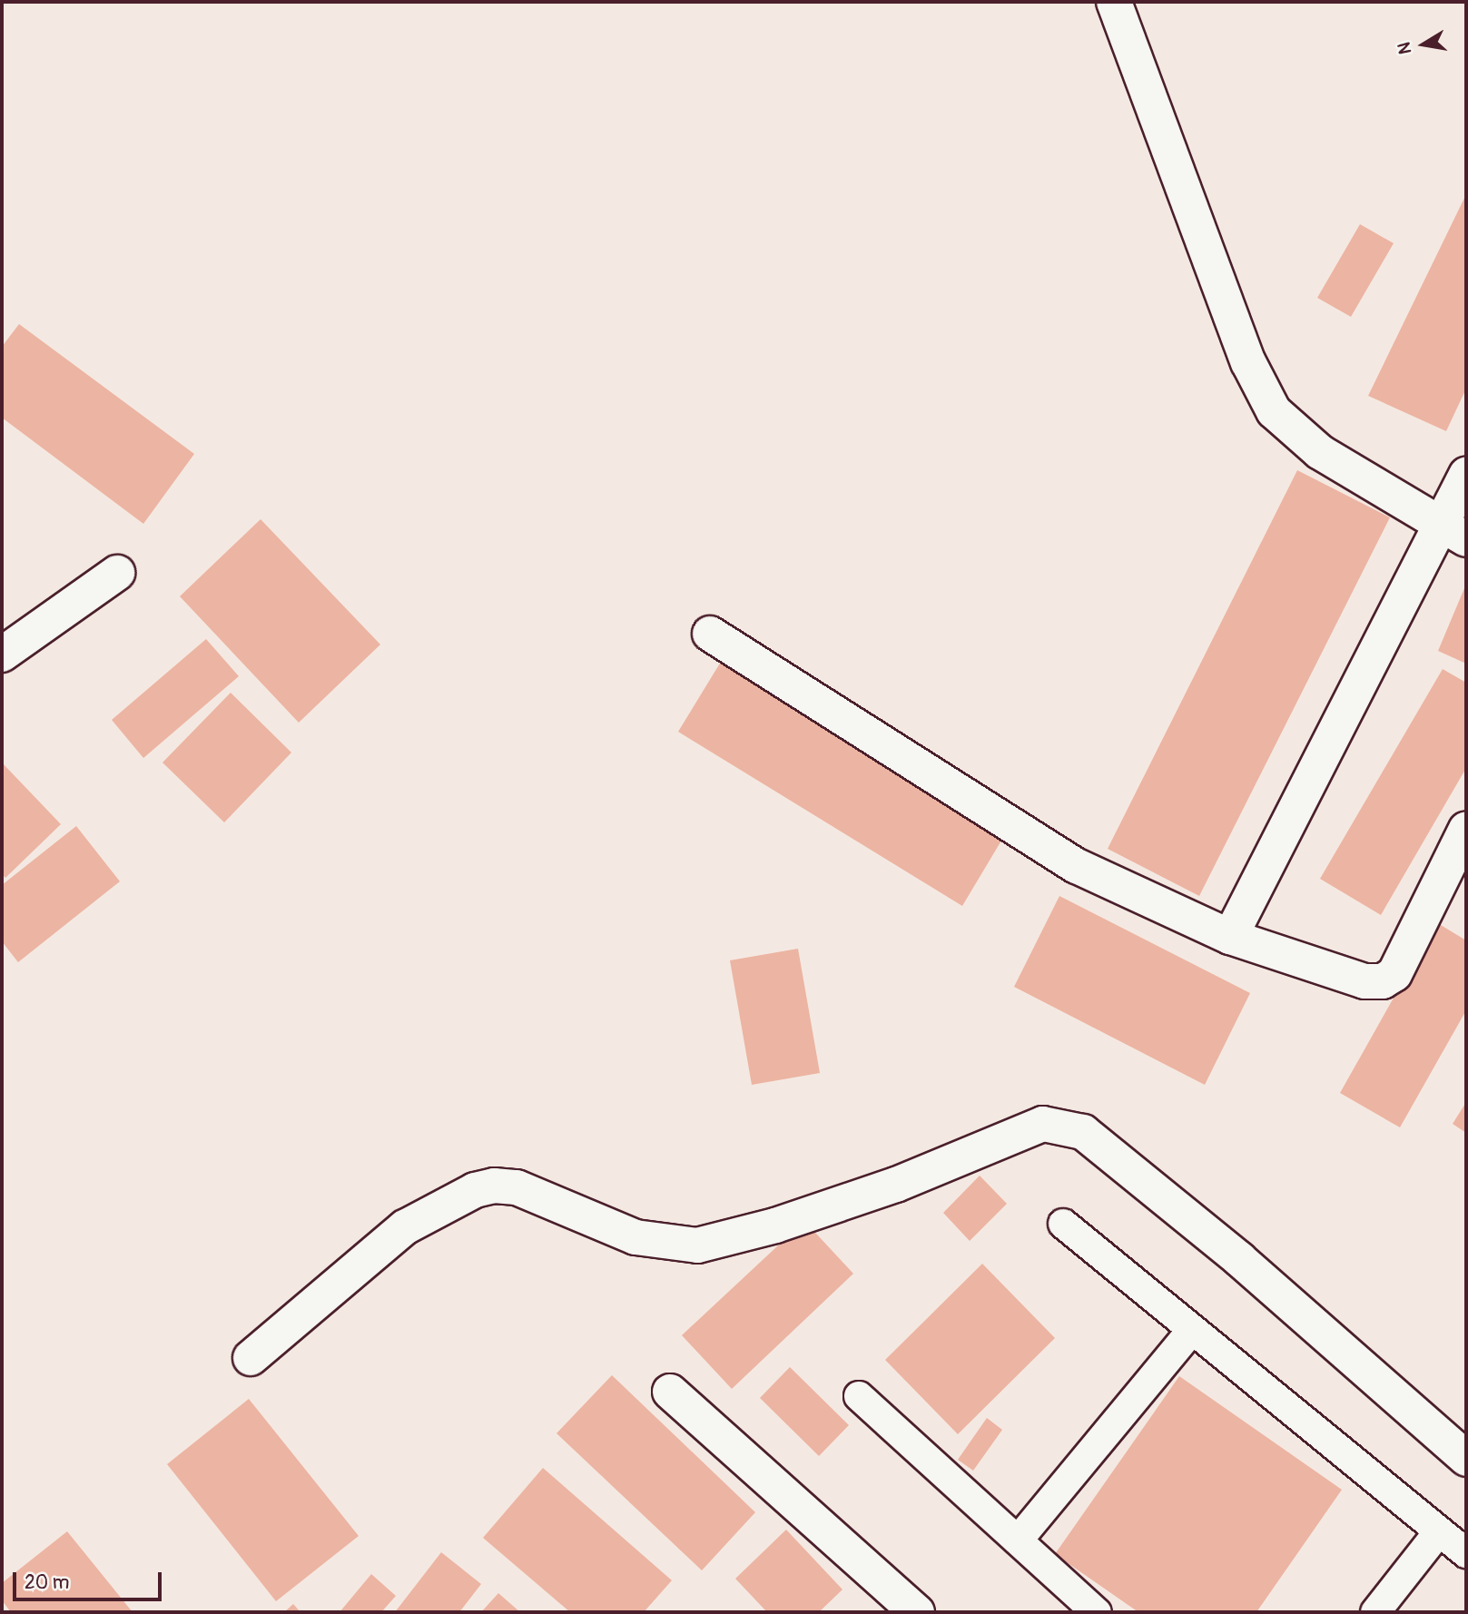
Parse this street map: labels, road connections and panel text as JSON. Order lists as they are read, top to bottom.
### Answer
{
  "scale_bar": "20 m",
  "north": "left"
}
